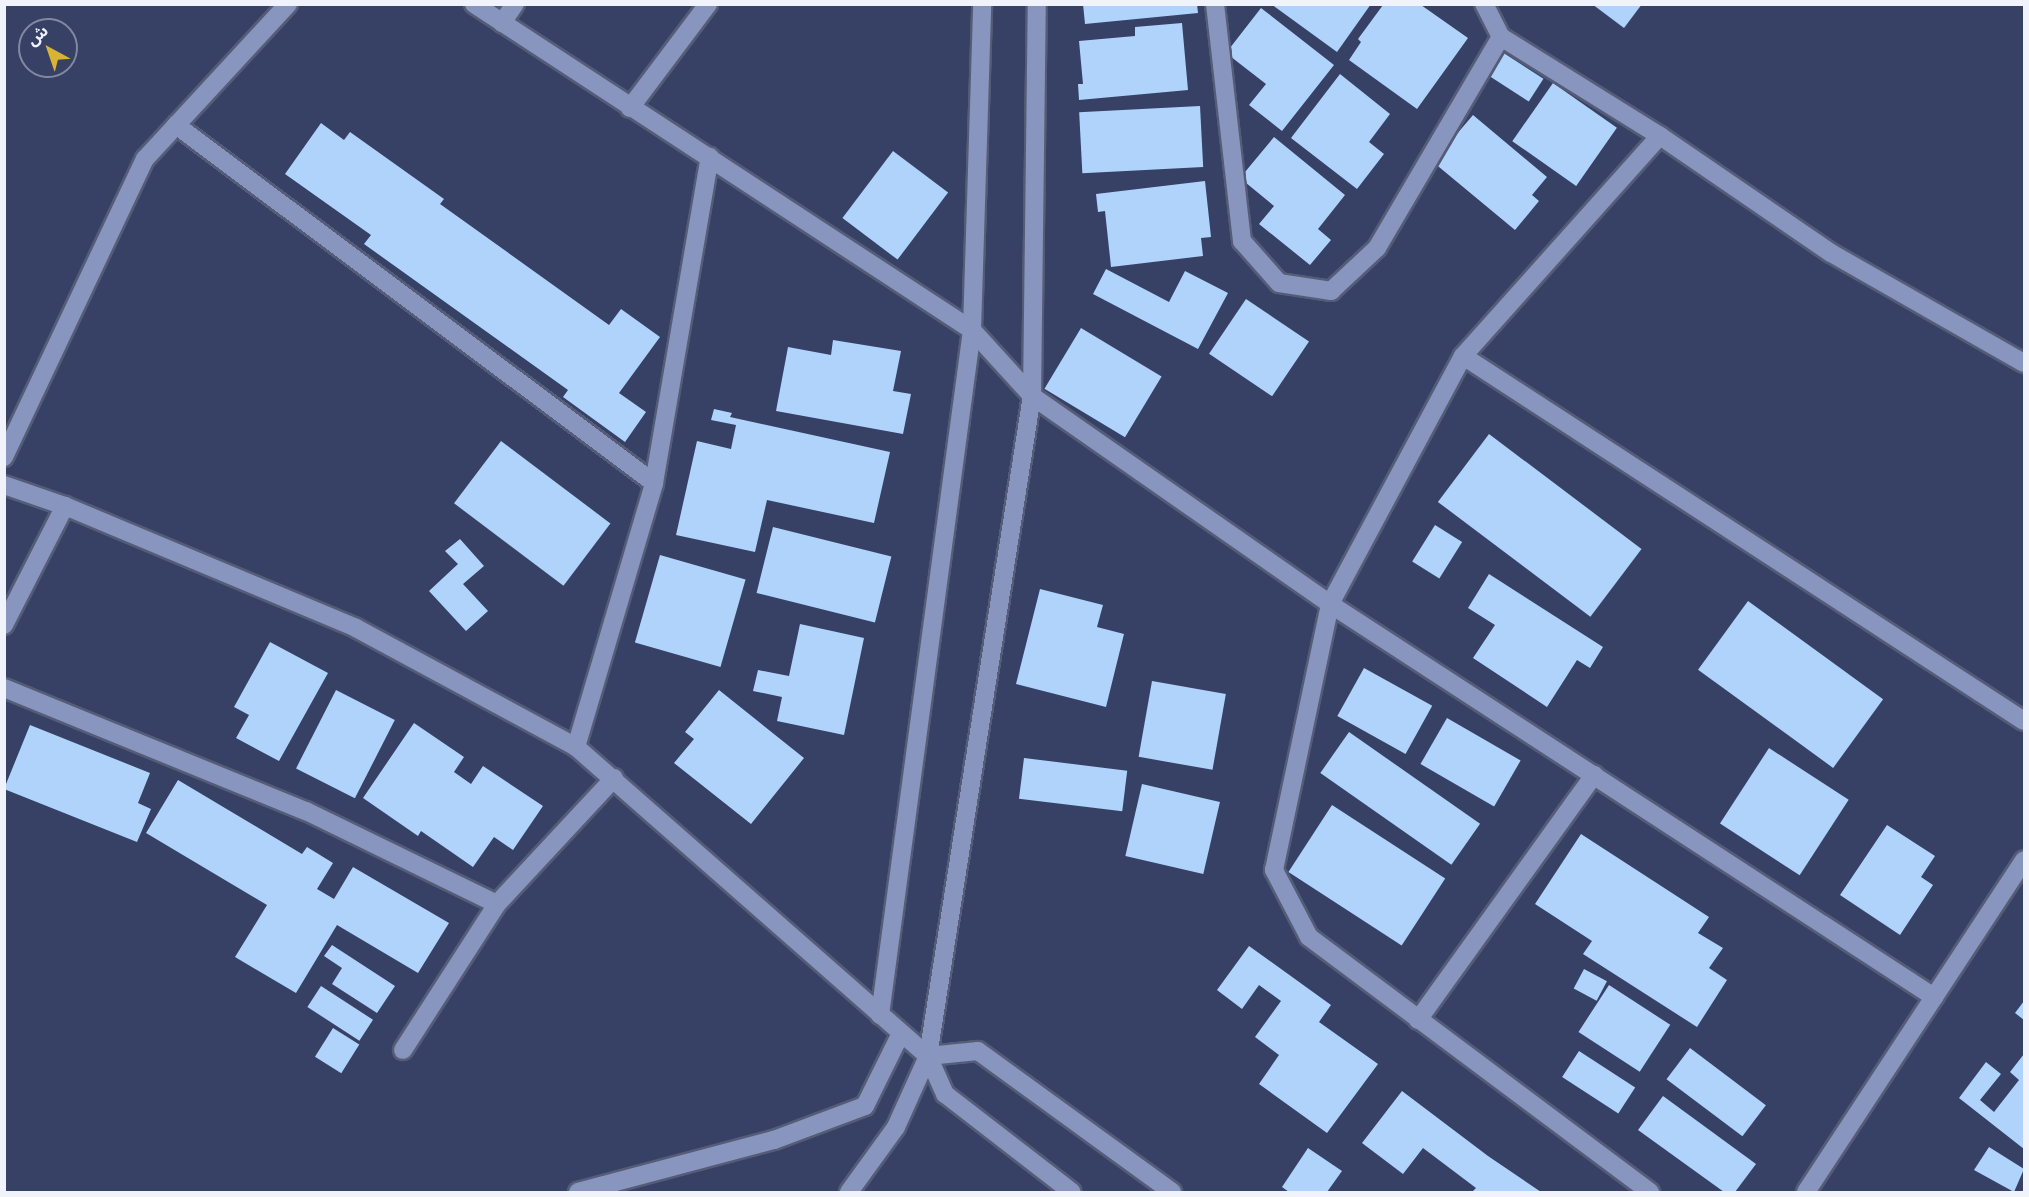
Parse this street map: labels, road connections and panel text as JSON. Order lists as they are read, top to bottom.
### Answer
{
  "north": "top left"
}
